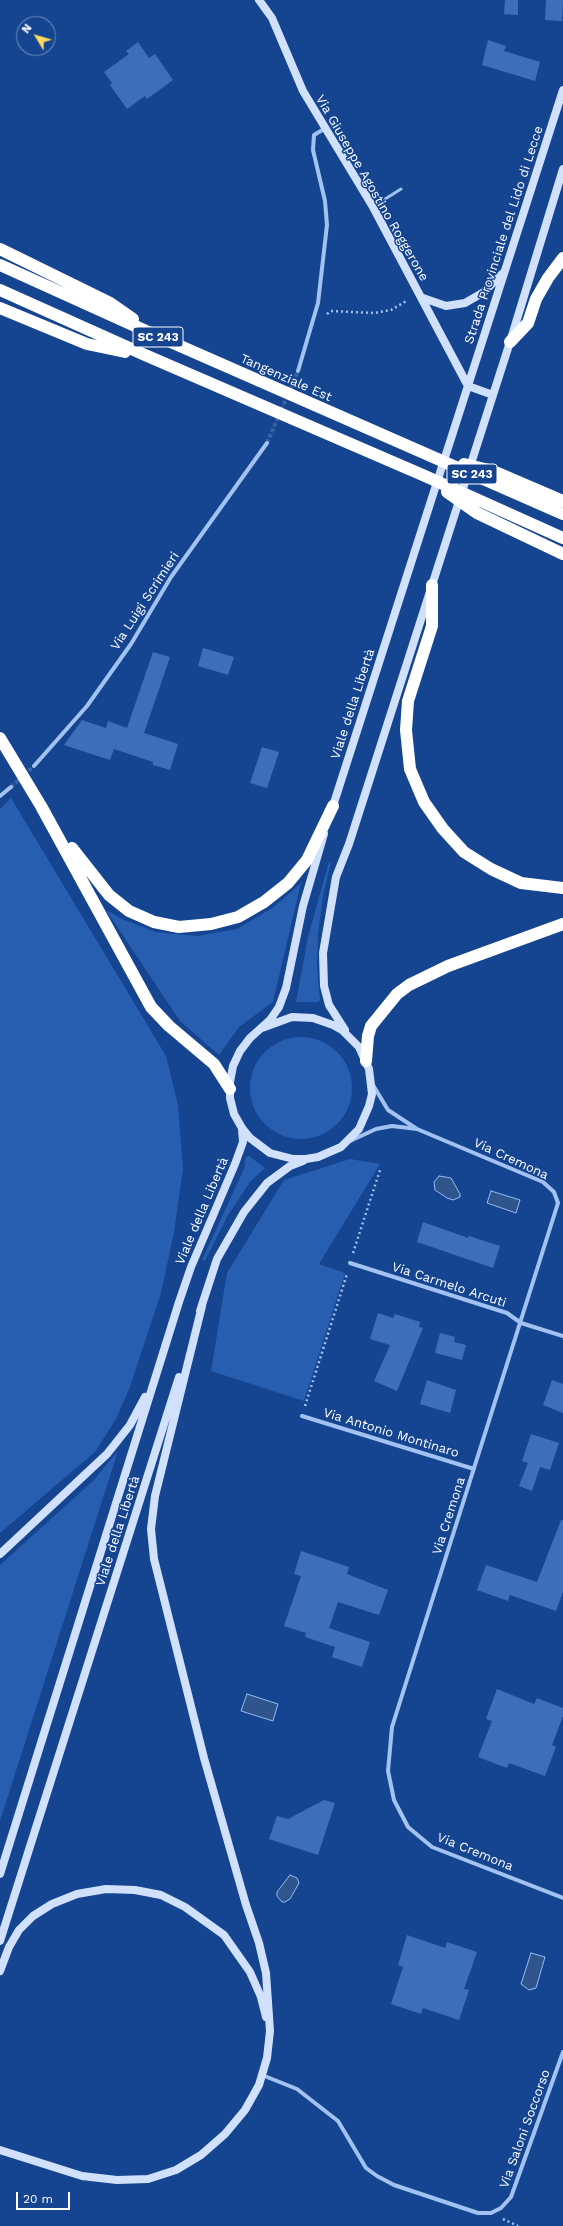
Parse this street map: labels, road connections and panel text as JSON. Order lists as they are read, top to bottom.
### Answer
{
  "streets": {
    "highway": ["SC 243", "Tangenziale Est"],
    "main road": ["Via Giuseppe Agostino Roggerone", "Strada Provinciale del Lido di Lecce", "Viale della Libertà"],
    "street": [
      "Via Luigi Scrimieri",
      "Via Cremona",
      "Via Carmelo Arcuti",
      "Via Antonio Montinaro",
      "Via Saloni Soccorso"
    ]
  },
  "crossings": [
    ["Via Giuseppe Agostino Roggerone", "Strada Provinciale del Lido di Lecce"],
    ["Via Giuseppe Agostino Roggerone", "Viale della Libertà"],
    ["Strada Provinciale del Lido di Lecce", "Viale della Libertà"],
    ["Viale della Libertà", "Via Cremona"],
    ["Via Cremona", "Via Carmelo Arcuti"],
    ["Via Cremona", "Via Antonio Montinaro"]
  ],
  "scale_bar": "20 m",
  "north": "top left"
}
